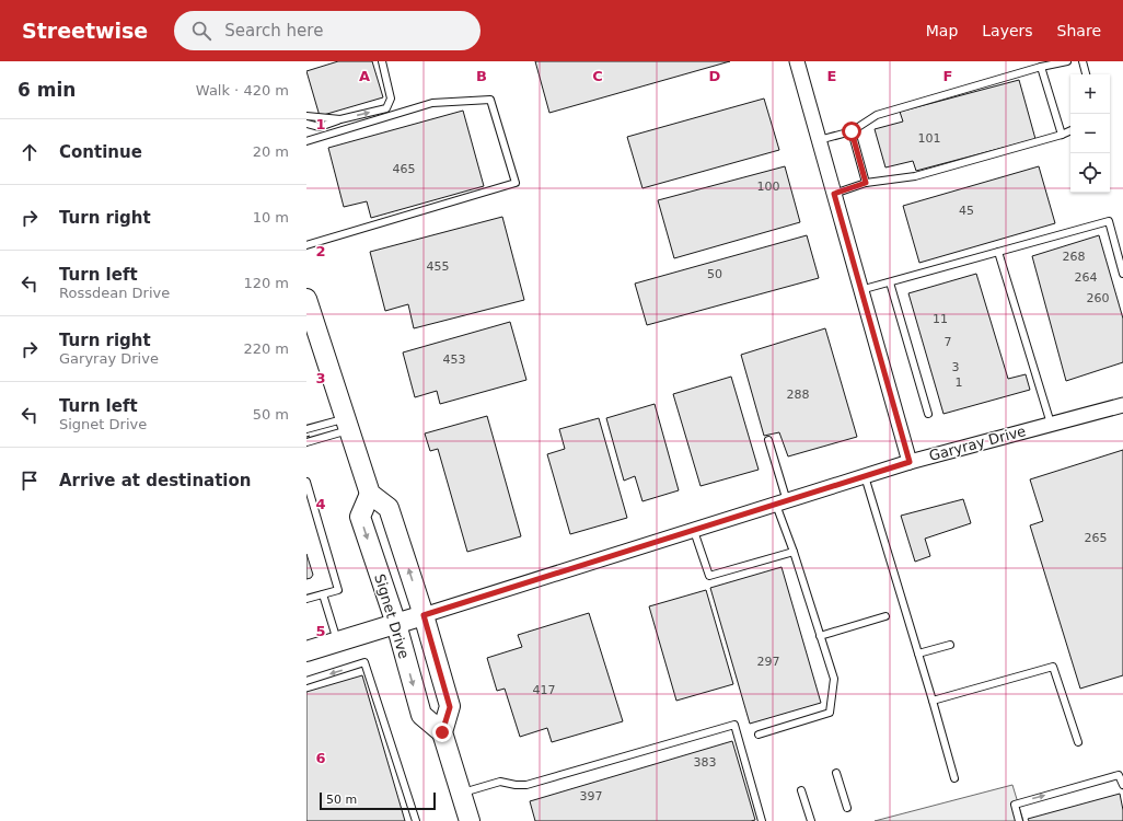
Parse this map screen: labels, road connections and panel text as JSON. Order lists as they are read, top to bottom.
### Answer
{
  "streets": {
    "street": ["Garyray Drive", "Signet Drive"]
  },
  "crossings": [
    ["Garyray Drive", "Signet Drive"]
  ],
  "house_numbers": [
    "101",
    "465",
    "100",
    "45",
    "268",
    "455",
    "50",
    "264",
    "260",
    "11",
    "7",
    "453",
    "3",
    "1",
    "288",
    "265",
    "297",
    "417",
    "383",
    "397"
  ],
  "scale_bar": "50 m",
  "page": {
    "header": "Streetwise",
    "search": "Search here",
    "nav": ["Map", "Layers", "Share"],
    "heading": ["6 min", "Walk · 420 m"],
    "map_buttons": ["+", "−"],
    "list": [
      ["Continue", "20 m"],
      ["Turn right", "10 m"],
      ["Turn left", "Rossdean Drive", "120 m"],
      ["Turn right", "Garyray Drive", "220 m"],
      ["Turn left", "Signet Drive", "50 m"],
      "Arrive at destination"
    ],
    "scale": "50 m"
  },
  "grid": {
    "columns": [
      "A",
      "B",
      "C",
      "D",
      "E",
      "F"
    ],
    "rows": [
      "1",
      "2",
      "3",
      "4",
      "5",
      "6"
    ]
  }
}
